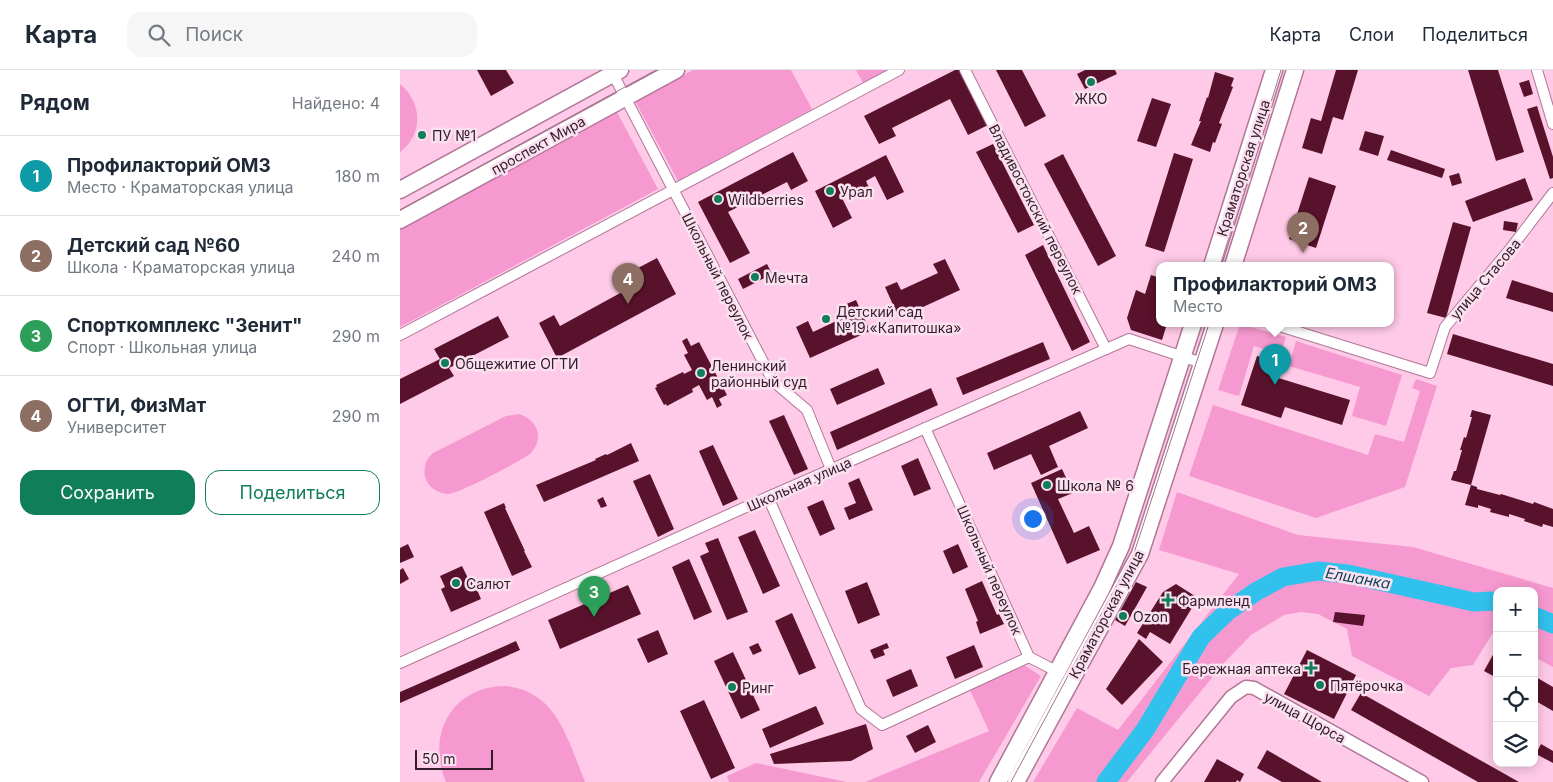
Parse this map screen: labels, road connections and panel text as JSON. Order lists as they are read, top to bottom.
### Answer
{
  "streets": {
    "main road": ["проспект Мира", "Краматорская улица"],
    "street": [
      "Владивостокский переулок",
      "Школьный переулок",
      "улица Стасова",
      "Школьная улица",
      "улица Щорса"
    ]
  },
  "crossings": [
    ["проспект Мира", "Школьный переулок"],
    ["Краматорская улица", "Школьная улица"],
    ["Владивостокский переулок", "Школьная улица"],
    ["Школьный переулок", "Школьная улица"]
  ],
  "water": ["Елшанка"],
  "places": {
    "other": [
      "ЖКО",
      "ПУ №1",
      "Урал",
      "Wildberries",
      "Мечта",
      "Детский сад №19 «Капитошка»",
      "Общежитие ОГТИ",
      "Ленинский районный суд",
      "Школа № 6",
      "Салют",
      "Ozon",
      "Пятёрочка",
      "Ринг"
    ],
    "health": ["Фармленд", "Бережная аптека"]
  },
  "scale_bar": "50 m",
  "page": {
    "header": "Карта",
    "search": "Поиск",
    "nav": ["Карта", "Слои", "Поделиться"],
    "heading": ["Рядом", "Найдено: 4"],
    "list": [
      {
        "mark": "1",
        "name": "Профилакторий ОМЗ",
        "note": "Место · Краматорская улица",
        "value": "180 m"
      },
      {
        "mark": "2",
        "name": "Детский сад №60",
        "note": "Школа · Краматорская улица",
        "value": "240 m"
      },
      {
        "mark": "3",
        "name": "Спорткомплекс \"Зенит\"",
        "note": "Спорт · Школьная улица",
        "value": "290 m"
      },
      {
        "mark": "4",
        "name": "ОГТИ, ФизМат",
        "note": "Университет",
        "value": "290 m"
      }
    ],
    "pins": [
      "2",
      "4",
      "1",
      "3"
    ],
    "popup": ["Профилакторий ОМЗ", "Место"],
    "buttons": ["Сохранить", "Поделиться"],
    "map_buttons": ["+", "−"],
    "scale": "50 m"
  }
}
